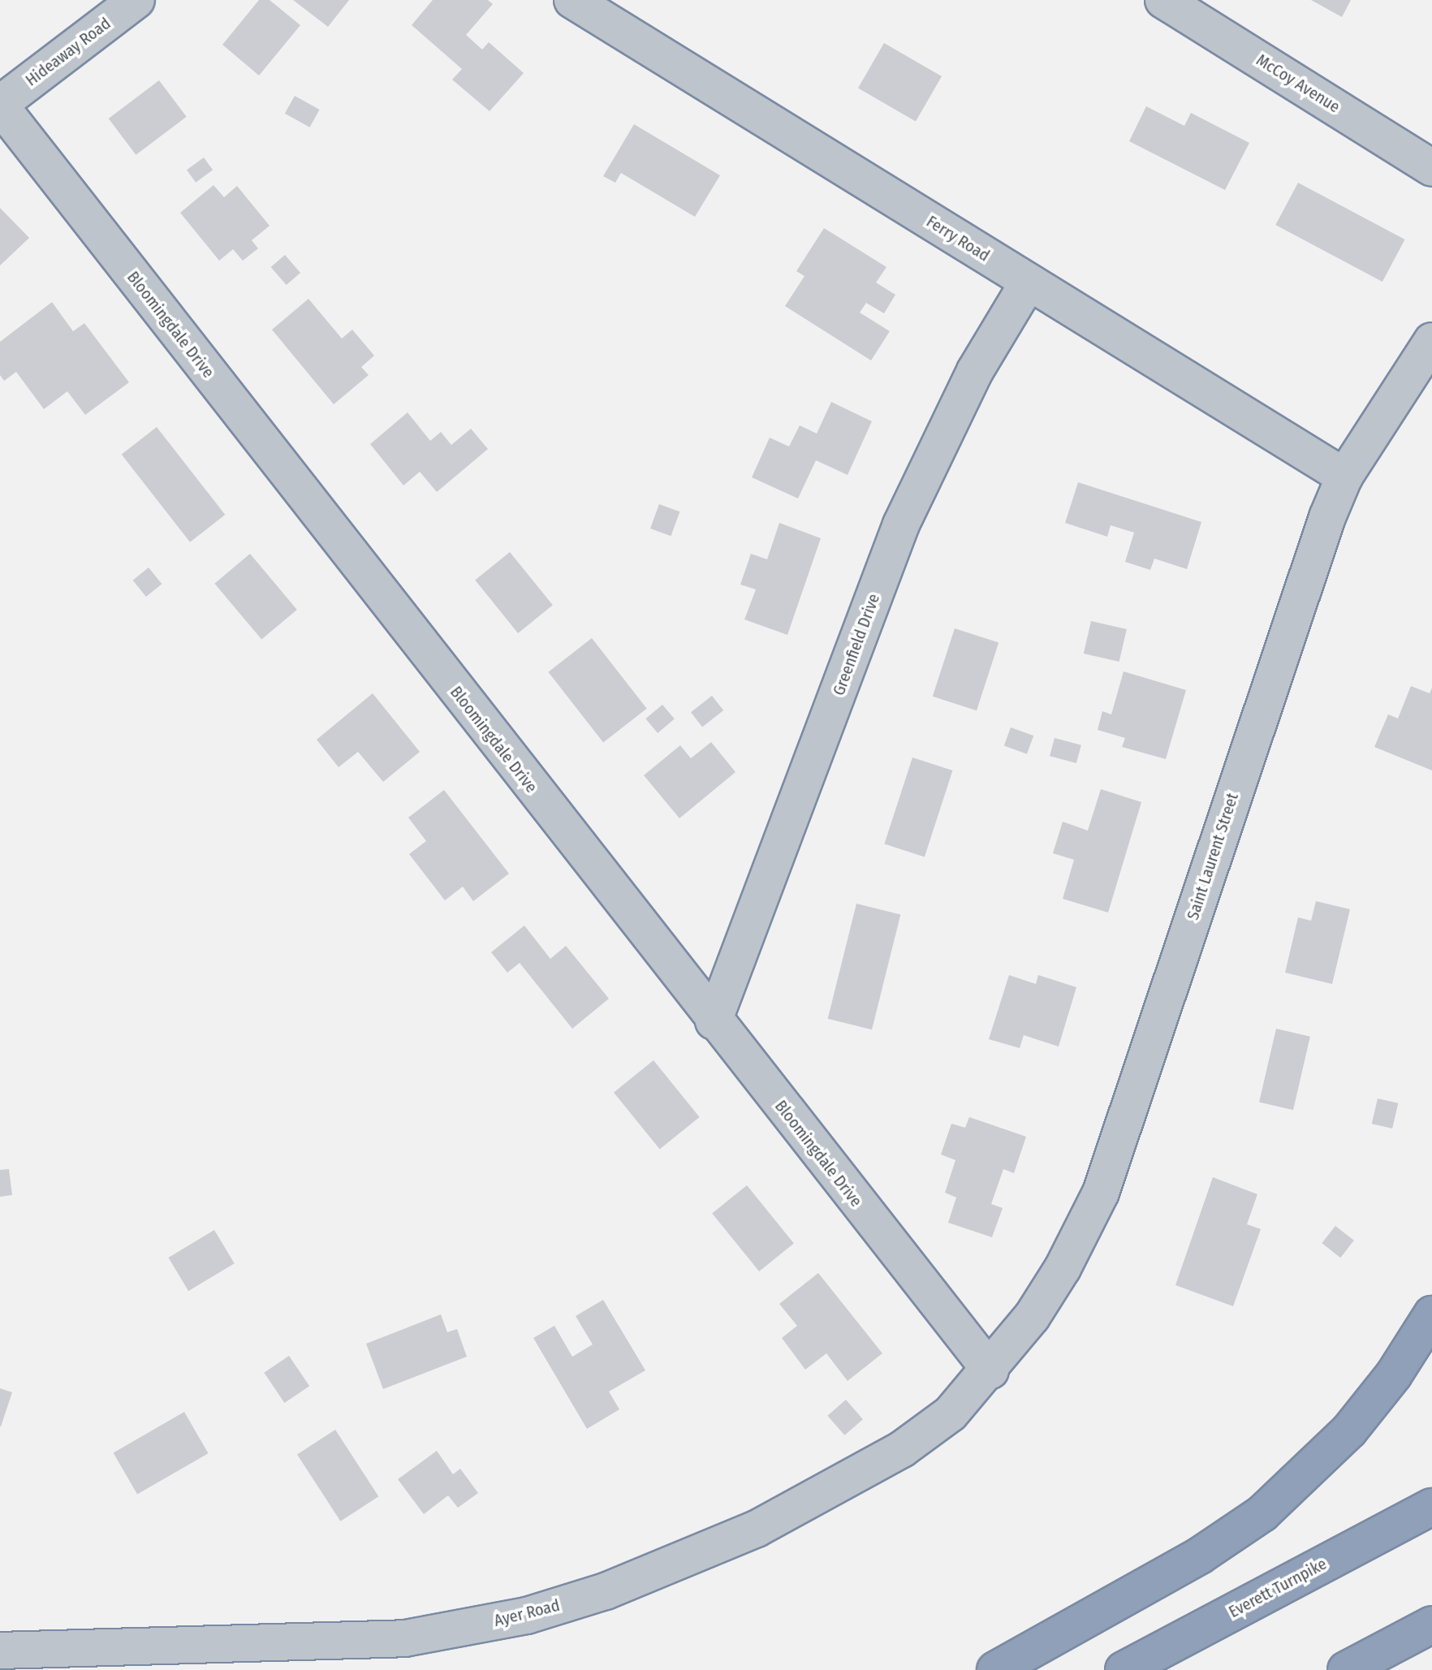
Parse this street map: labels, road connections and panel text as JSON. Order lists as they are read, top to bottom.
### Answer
{
  "streets": {
    "highway": ["Everett Turnpike"],
    "street": [
      "Hideaway Road",
      "McCoy Avenue",
      "Ferry Road",
      "Bloomingdale Drive",
      "Greenfield Drive",
      "Saint Laurent Street",
      "Ayer Road"
    ]
  },
  "crossings": [
    ["Hideaway Road", "Bloomingdale Drive"],
    ["Ferry Road", "Greenfield Drive"],
    ["Ferry Road", "Saint Laurent Street"],
    ["Bloomingdale Drive", "Greenfield Drive"],
    ["Bloomingdale Drive", "Saint Laurent Street"],
    ["Bloomingdale Drive", "Ayer Road"],
    ["Saint Laurent Street", "Ayer Road"]
  ]
}
